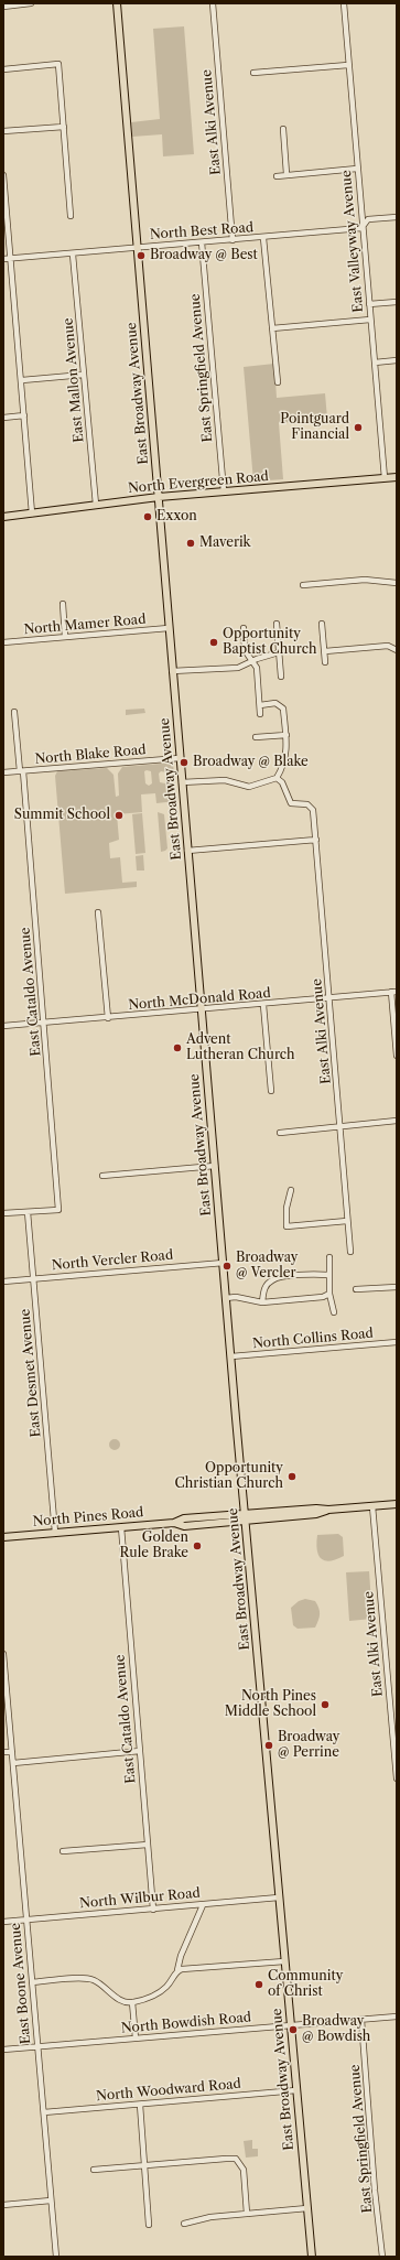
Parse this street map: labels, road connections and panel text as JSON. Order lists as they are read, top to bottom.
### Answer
{
  "streets": {
    "main road": ["East Broadway Avenue", "North Evergreen Road", "North Pines Road"],
    "street": [
      "East Alki Avenue",
      "North Best Road",
      "East Valleyway Avenue",
      "East Springfield Avenue",
      "East Mallon Avenue",
      "North Mamer Road",
      "North Blake Road",
      "East Cataldo Avenue",
      "North McDonald Road",
      "North Vercler Road",
      "North Collins Road",
      "East Desmet Avenue",
      "North Wilbur Road",
      "East Boone Avenue",
      "North Bowdish Road",
      "North Woodward Road"
    ]
  },
  "crossings": [
    ["East Alki Avenue", "North Best Road"],
    ["East Alki Avenue", "North McDonald Road"],
    ["East Alki Avenue", "North Pines Road"],
    ["North Best Road", "East Valleyway Avenue"],
    ["North Best Road", "East Springfield Avenue"],
    ["North Best Road", "East Mallon Avenue"],
    ["North Best Road", "East Broadway Avenue"],
    ["East Valleyway Avenue", "North Evergreen Road"],
    ["East Springfield Avenue", "North Evergreen Road"],
    ["East Springfield Avenue", "North Bowdish Road"],
    ["East Mallon Avenue", "North Evergreen Road"],
    ["East Broadway Avenue", "North Evergreen Road"],
    ["East Broadway Avenue", "North Mamer Road"],
    ["East Broadway Avenue", "North Blake Road"],
    ["East Broadway Avenue", "North McDonald Road"],
    ["East Broadway Avenue", "North Vercler Road"],
    ["East Broadway Avenue", "North Collins Road"],
    ["East Broadway Avenue", "North Pines Road"],
    ["East Broadway Avenue", "North Wilbur Road"],
    ["East Broadway Avenue", "North Bowdish Road"],
    ["East Broadway Avenue", "North Woodward Road"],
    ["North Blake Road", "East Cataldo Avenue"],
    ["East Cataldo Avenue", "North McDonald Road"],
    ["East Cataldo Avenue", "East Desmet Avenue"],
    ["East Cataldo Avenue", "North Pines Road"],
    ["East Cataldo Avenue", "North Wilbur Road"],
    ["North Vercler Road", "East Desmet Avenue"],
    ["East Desmet Avenue", "North Pines Road"],
    ["North Wilbur Road", "East Boone Avenue"],
    ["East Boone Avenue", "North Bowdish Road"],
    ["East Boone Avenue", "North Woodward Road"]
  ],
  "places": [
    "Broadway @ Best",
    "Pointguard Financial",
    "Exxon",
    "Maverik",
    "Opportunity Baptist Church",
    "Broadway @ Blake",
    "Summit School",
    "Advent Lutheran Church",
    "Broadway @ Vercler",
    "Opportunity Christian Church",
    "Golden Rule Brake",
    "North Pines Middle School",
    "Broadway @ Perrine",
    "Community of Christ",
    "Broadway @ Bowdish"
  ]
}
